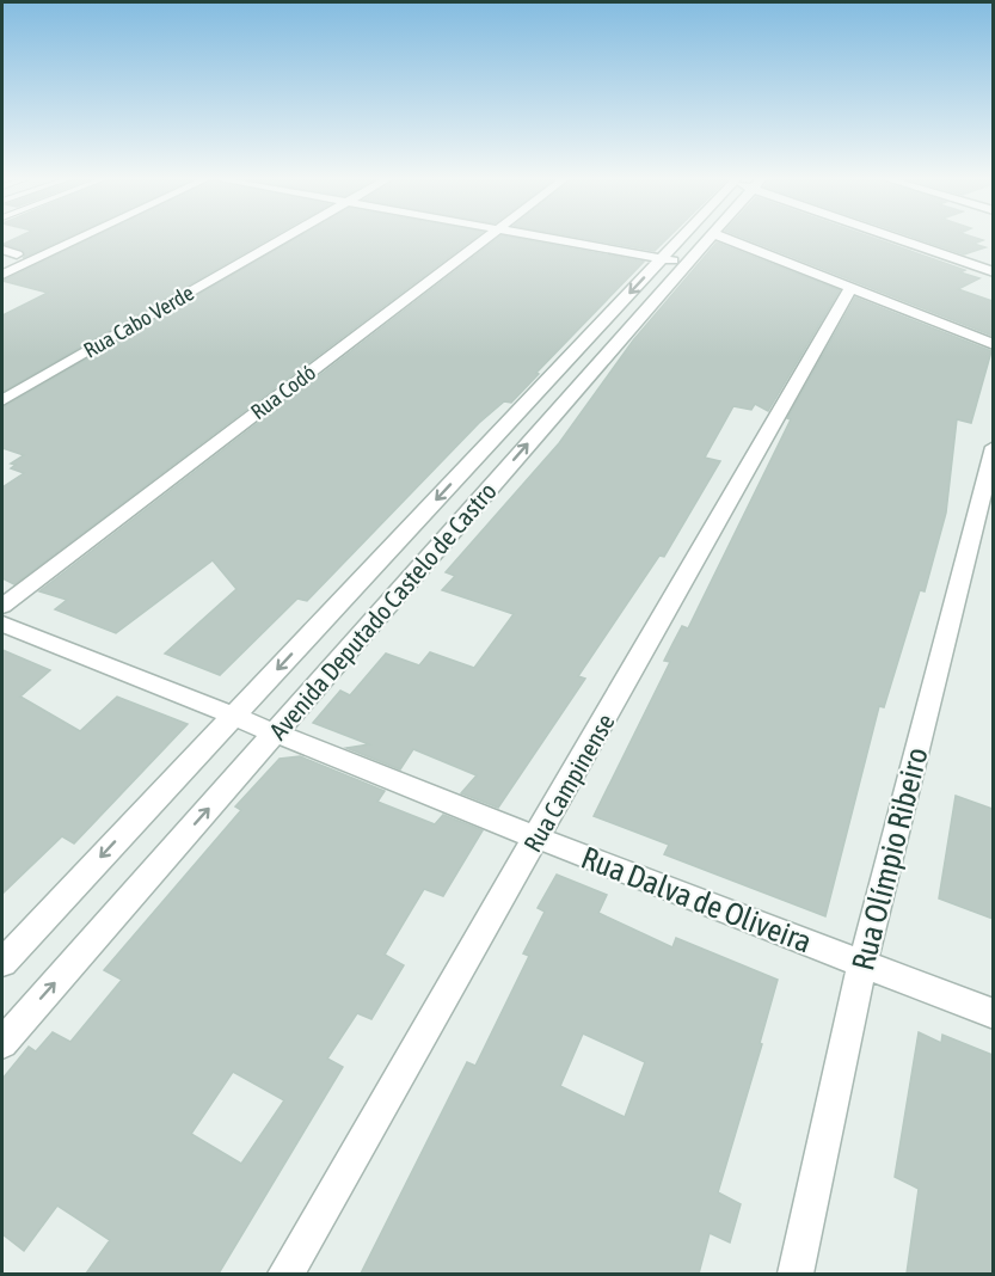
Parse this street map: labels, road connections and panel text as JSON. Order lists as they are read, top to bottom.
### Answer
{
  "streets": {
    "street": [
      "Rua Cabo Verde",
      "Rua Codó",
      "Avenida Deputado Castelo de Castro",
      "Rua Campinense",
      "Rua Olímpio Ribeiro",
      "Rua Dalva de Oliveira"
    ]
  },
  "crossings": [
    ["Avenida Deputado Castelo de Castro", "Rua Dalva de Oliveira"],
    ["Rua Campinense", "Rua Dalva de Oliveira"],
    ["Rua Olímpio Ribeiro", "Rua Dalva de Oliveira"]
  ]
}
